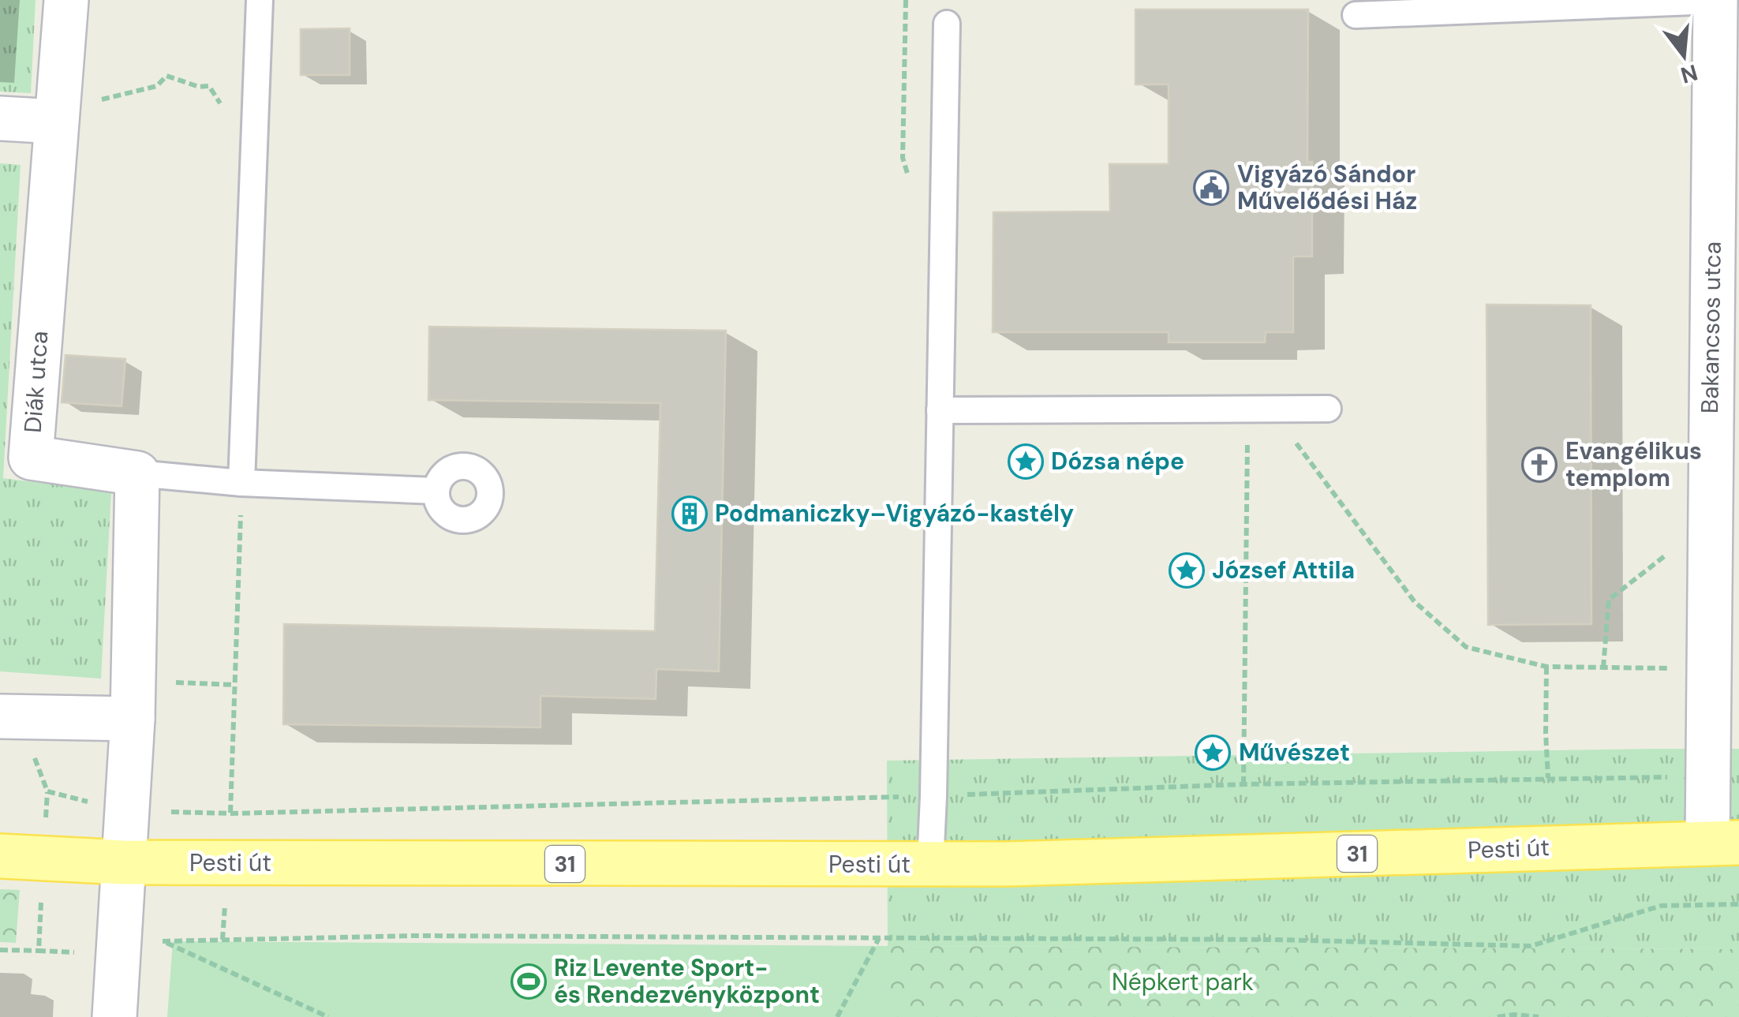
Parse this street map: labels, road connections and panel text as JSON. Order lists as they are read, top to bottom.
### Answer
{
  "streets": {
    "main road": ["Pesti út", "31"],
    "street": ["Bakancsos utca", "Diák utca"]
  },
  "crossings": [
    ["Bakancsos utca", "Pesti út"]
  ],
  "parks": ["Népkert park"],
  "places": {
    "public building": ["Vigyázó Sándor Művelődési Ház"],
    "place": ["Dózsa népe", "József Attila", "Művészet"],
    "church": ["Evangélikus templom"],
    "building": ["Podmaniczky–Vigyázó-kastély"],
    "sports": ["Riz Levente Sport- és Rendezvényközpont"]
  },
  "north": "bottom"
}
